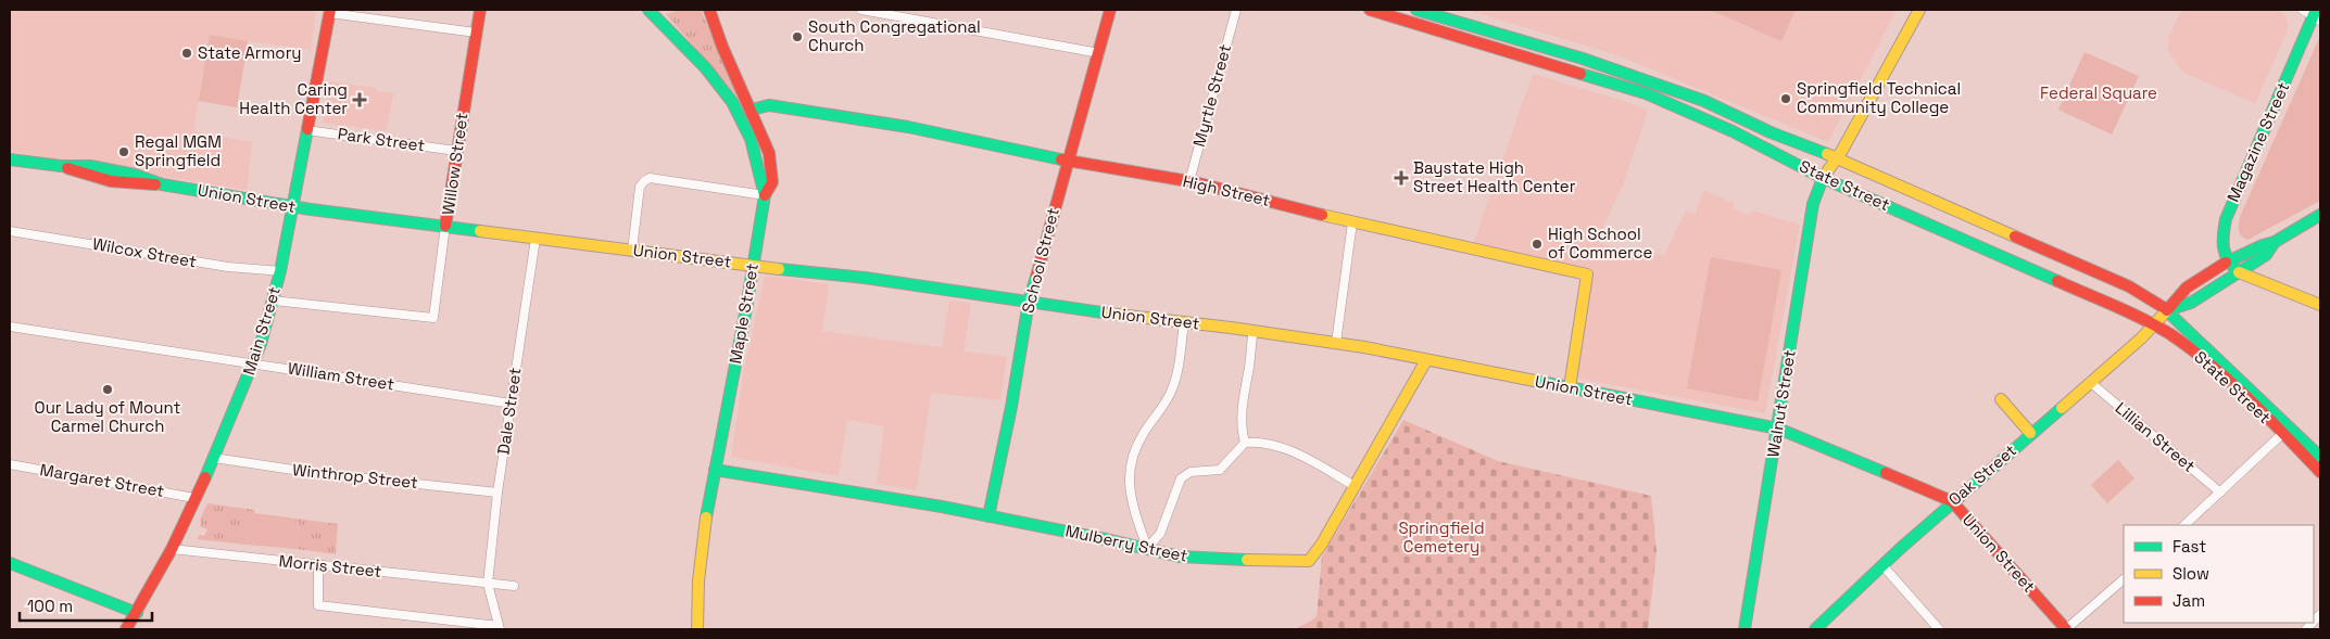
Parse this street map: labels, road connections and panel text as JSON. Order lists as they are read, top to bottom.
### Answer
{
  "streets": {
    "main road": [
      "Magazine Street",
      "Willow Street",
      "State Street",
      "High Street",
      "Union Street",
      "School Street",
      "Maple Street",
      "Main Street",
      "Walnut Street",
      "Oak Street",
      "Mulberry Street"
    ],
    "street": [
      "Myrtle Street",
      "Park Street",
      "Wilcox Street",
      "William Street",
      "Dale Street",
      "Lillian Street",
      "Winthrop Street",
      "Margaret Street",
      "Morris Street"
    ]
  },
  "crossings": [
    ["Myrtle Street", "High Street"],
    ["Park Street", "Willow Street"],
    ["Park Street", "Main Street"],
    ["Magazine Street", "Oak Street"],
    ["Willow Street", "Union Street"],
    ["Willow Street", "Main Street"],
    ["State Street", "Walnut Street"],
    ["State Street", "Oak Street"],
    ["High Street", "Union Street"],
    ["High Street", "School Street"],
    ["High Street", "Maple Street"],
    ["Union Street", "School Street"],
    ["Union Street", "Maple Street"],
    ["Union Street", "Main Street"],
    ["Union Street", "Walnut Street"],
    ["Union Street", "Dale Street"],
    ["Union Street", "Oak Street"],
    ["Union Street", "Mulberry Street"],
    ["Wilcox Street", "Main Street"],
    ["School Street", "Mulberry Street"],
    ["Maple Street", "Mulberry Street"],
    ["Main Street", "William Street"],
    ["Main Street", "Winthrop Street"],
    ["Main Street", "Margaret Street"],
    ["Main Street", "Morris Street"],
    ["William Street", "Dale Street"],
    ["Dale Street", "Winthrop Street"],
    ["Dale Street", "Morris Street"],
    ["Lillian Street", "Oak Street"]
  ],
  "parks": ["Federal Square", "Springfield Cemetery"],
  "places": {
    "other": [
      "South Congregational Church",
      "State Armory",
      "Springfield Technical Community College",
      "Regal MGM Springfield",
      "High School of Commerce",
      "Our Lady of Mount Carmel Church"
    ],
    "health": ["Caring Health Center", "Baystate High Street Health Center"]
  },
  "legend": ["Fast", "Slow", "Jam"],
  "scale_bar": "100 m"
}
